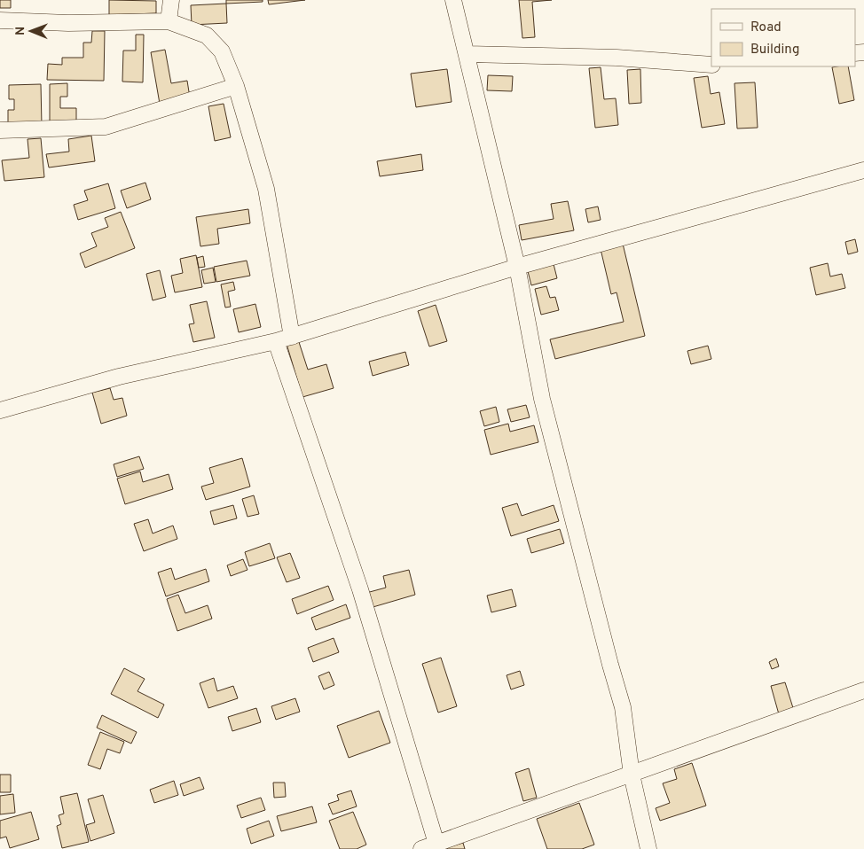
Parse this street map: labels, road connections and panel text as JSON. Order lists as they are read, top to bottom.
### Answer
{
  "legend": ["Road", "Building"],
  "north": "left"
}
